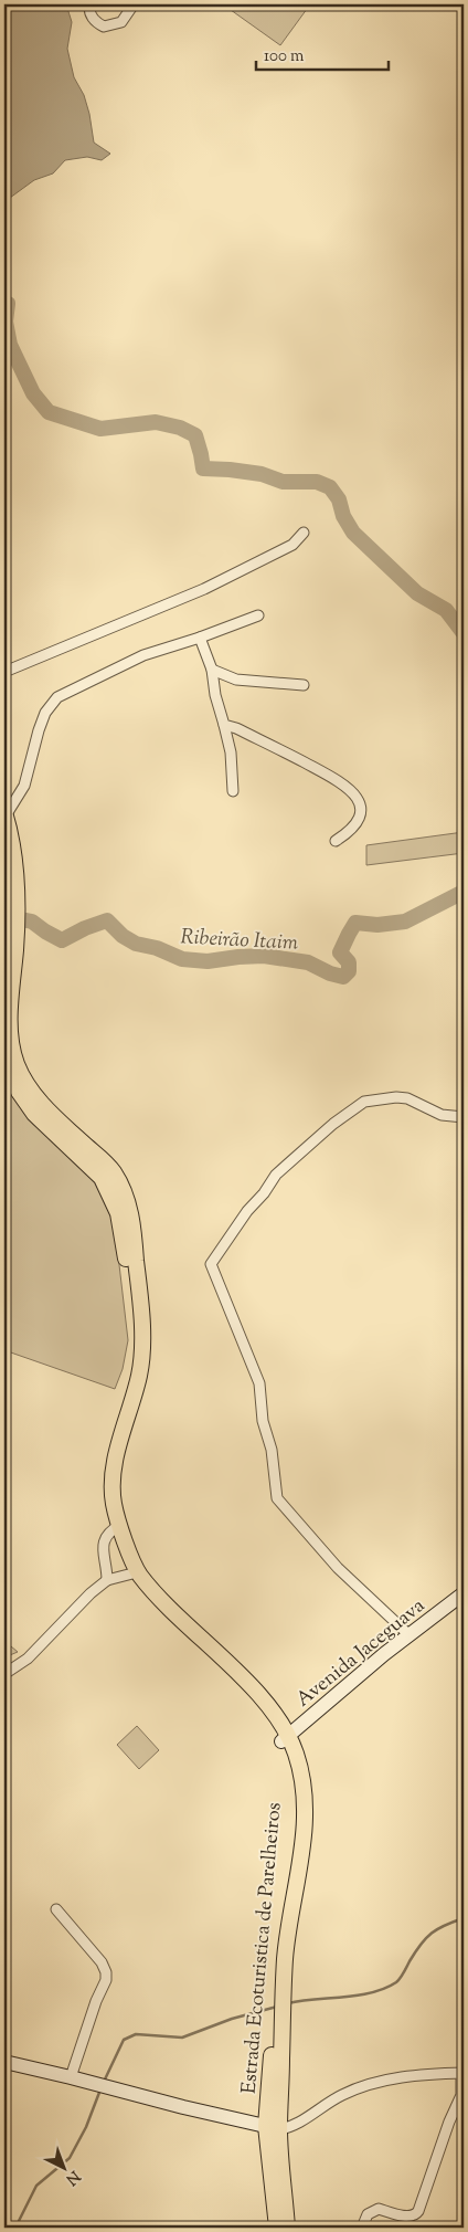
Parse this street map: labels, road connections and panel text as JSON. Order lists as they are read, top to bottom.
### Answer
{
  "streets": {
    "main road": ["Avenida Jaceguava", "Estrada Ecoturistica de Parelheiros"]
  },
  "crossings": [
    ["Avenida Jaceguava", "Estrada Ecoturistica de Parelheiros"]
  ],
  "water": ["Ribeirão Itaim"],
  "scale_bar": "100 m",
  "north": "bottom right"
}
